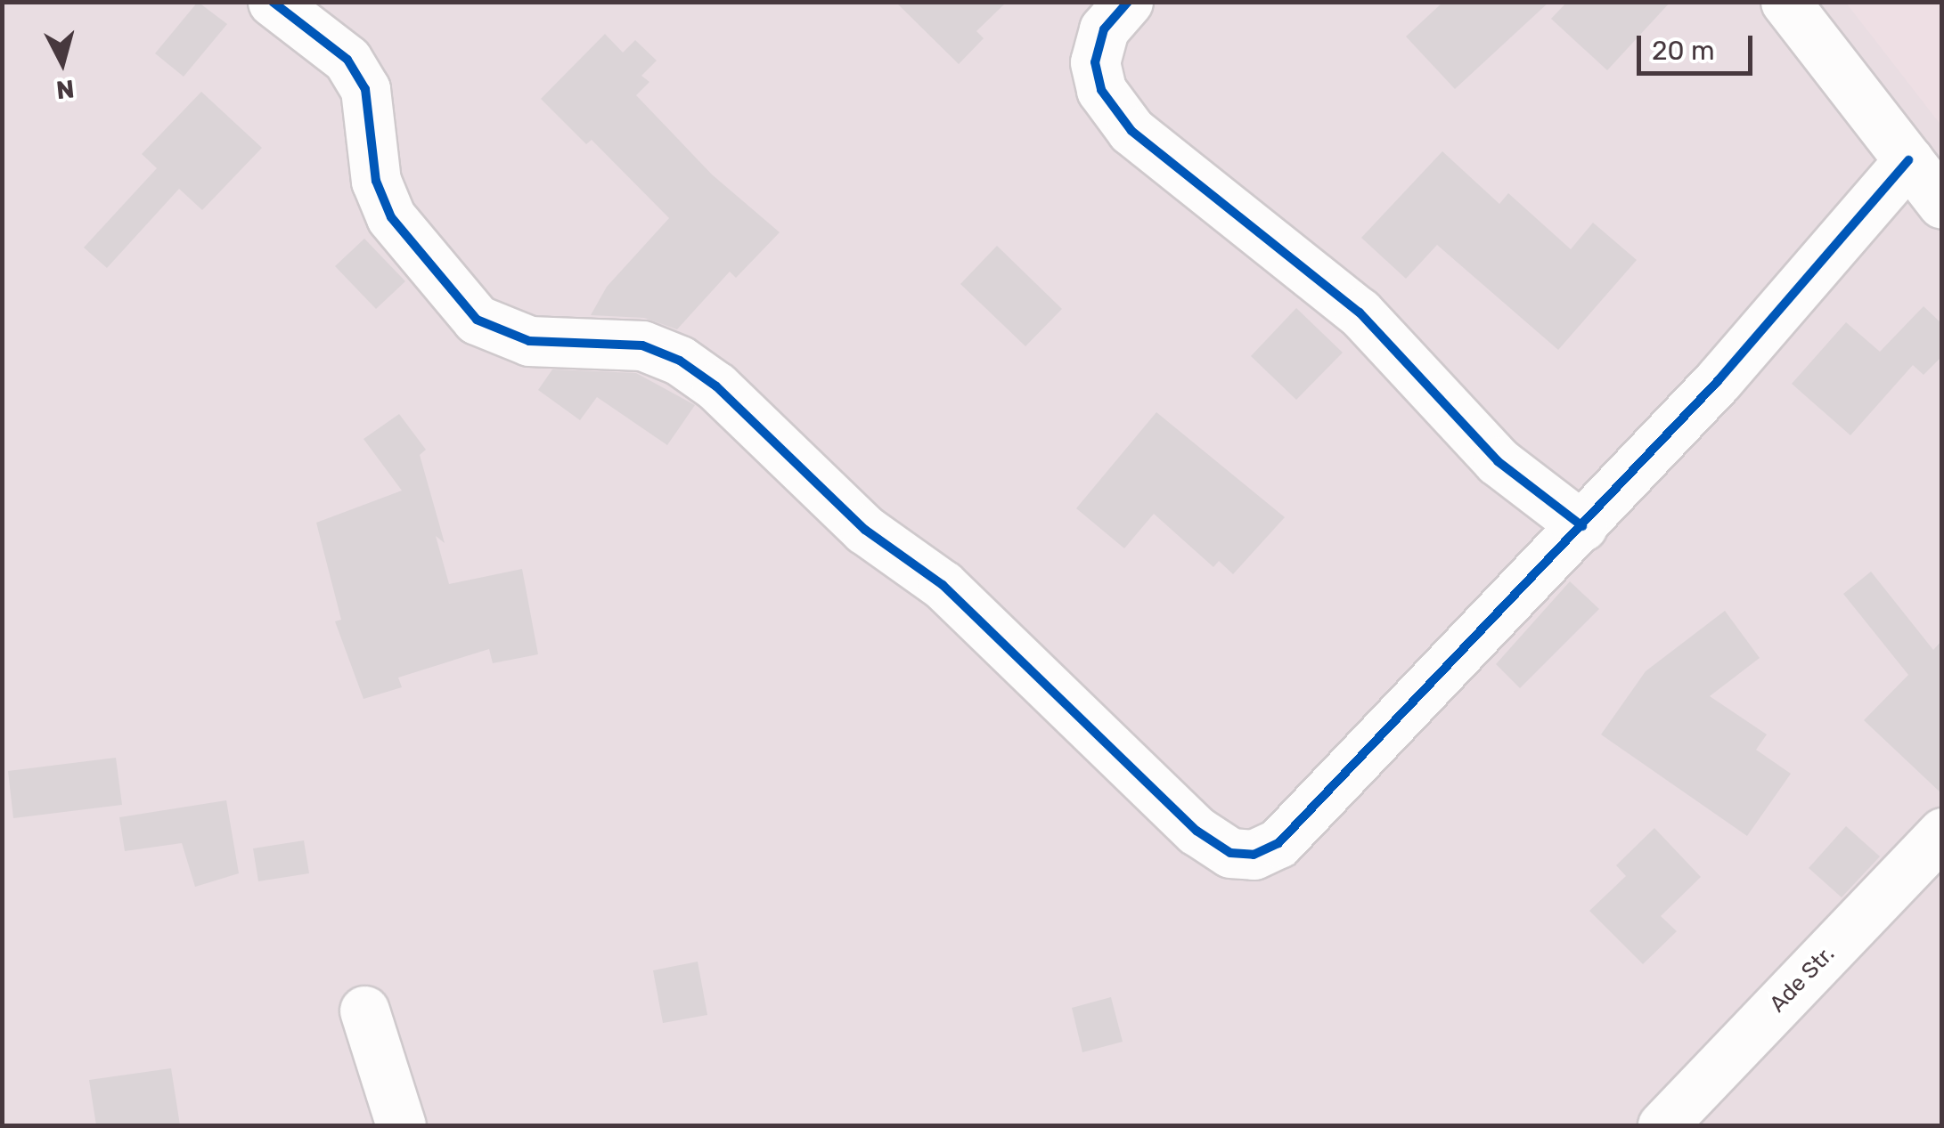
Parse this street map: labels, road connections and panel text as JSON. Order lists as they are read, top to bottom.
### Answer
{
  "streets": {
    "street": ["Ade Str."]
  },
  "scale_bar": "20 m",
  "north": "bottom"
}
